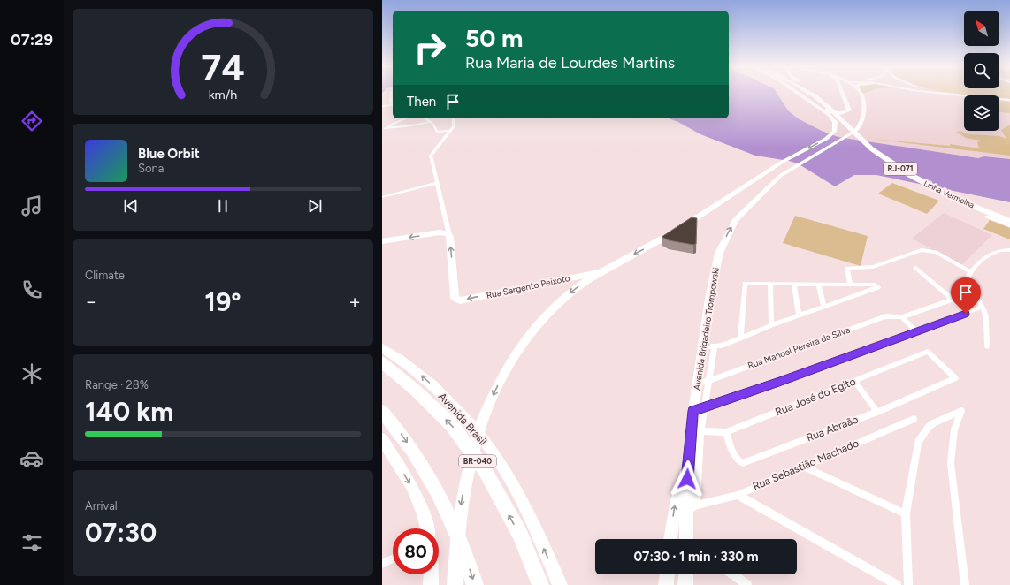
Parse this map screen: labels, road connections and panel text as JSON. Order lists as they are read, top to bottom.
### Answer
{
  "streets": {
    "highway": [
      "RJ-071",
      "Linha Vermelha",
      "Rua Sargento Peixoto",
      "Avenida Brigadeiro Trompowski",
      "Avenida Brasil",
      "BR-040"
    ],
    "street": [
      "Rua Manoel Pereira da Silva",
      "Rua José do Egito",
      "Rua Abraão",
      "Rua Sebastião Machado"
    ]
  },
  "crossings": [
    ["Avenida Brigadeiro Trompowski", "Rua Manoel Pereira da Silva"],
    ["Avenida Brigadeiro Trompowski", "Rua Sebastião Machado"],
    ["Rua José do Egito", "Rua Abraão"]
  ],
  "north": "top left",
  "page": {
    "tabs": "07:29",
    "turn": ["50 m", "Rua Maria de Lourdes Martins"],
    "then": "Then",
    "song": ["Blue Orbit", "Sona"],
    "tile": [
      "Climate",
      ["Range · 28%", "140 km"],
      ["Arrival", "07:30"]
    ],
    "heat": ["−", "19°", "+"],
    "limit": "80",
    "trip": "07:30 · 1 min · 330 m",
    "gauge": ["74", "km/h"]
  }
}
